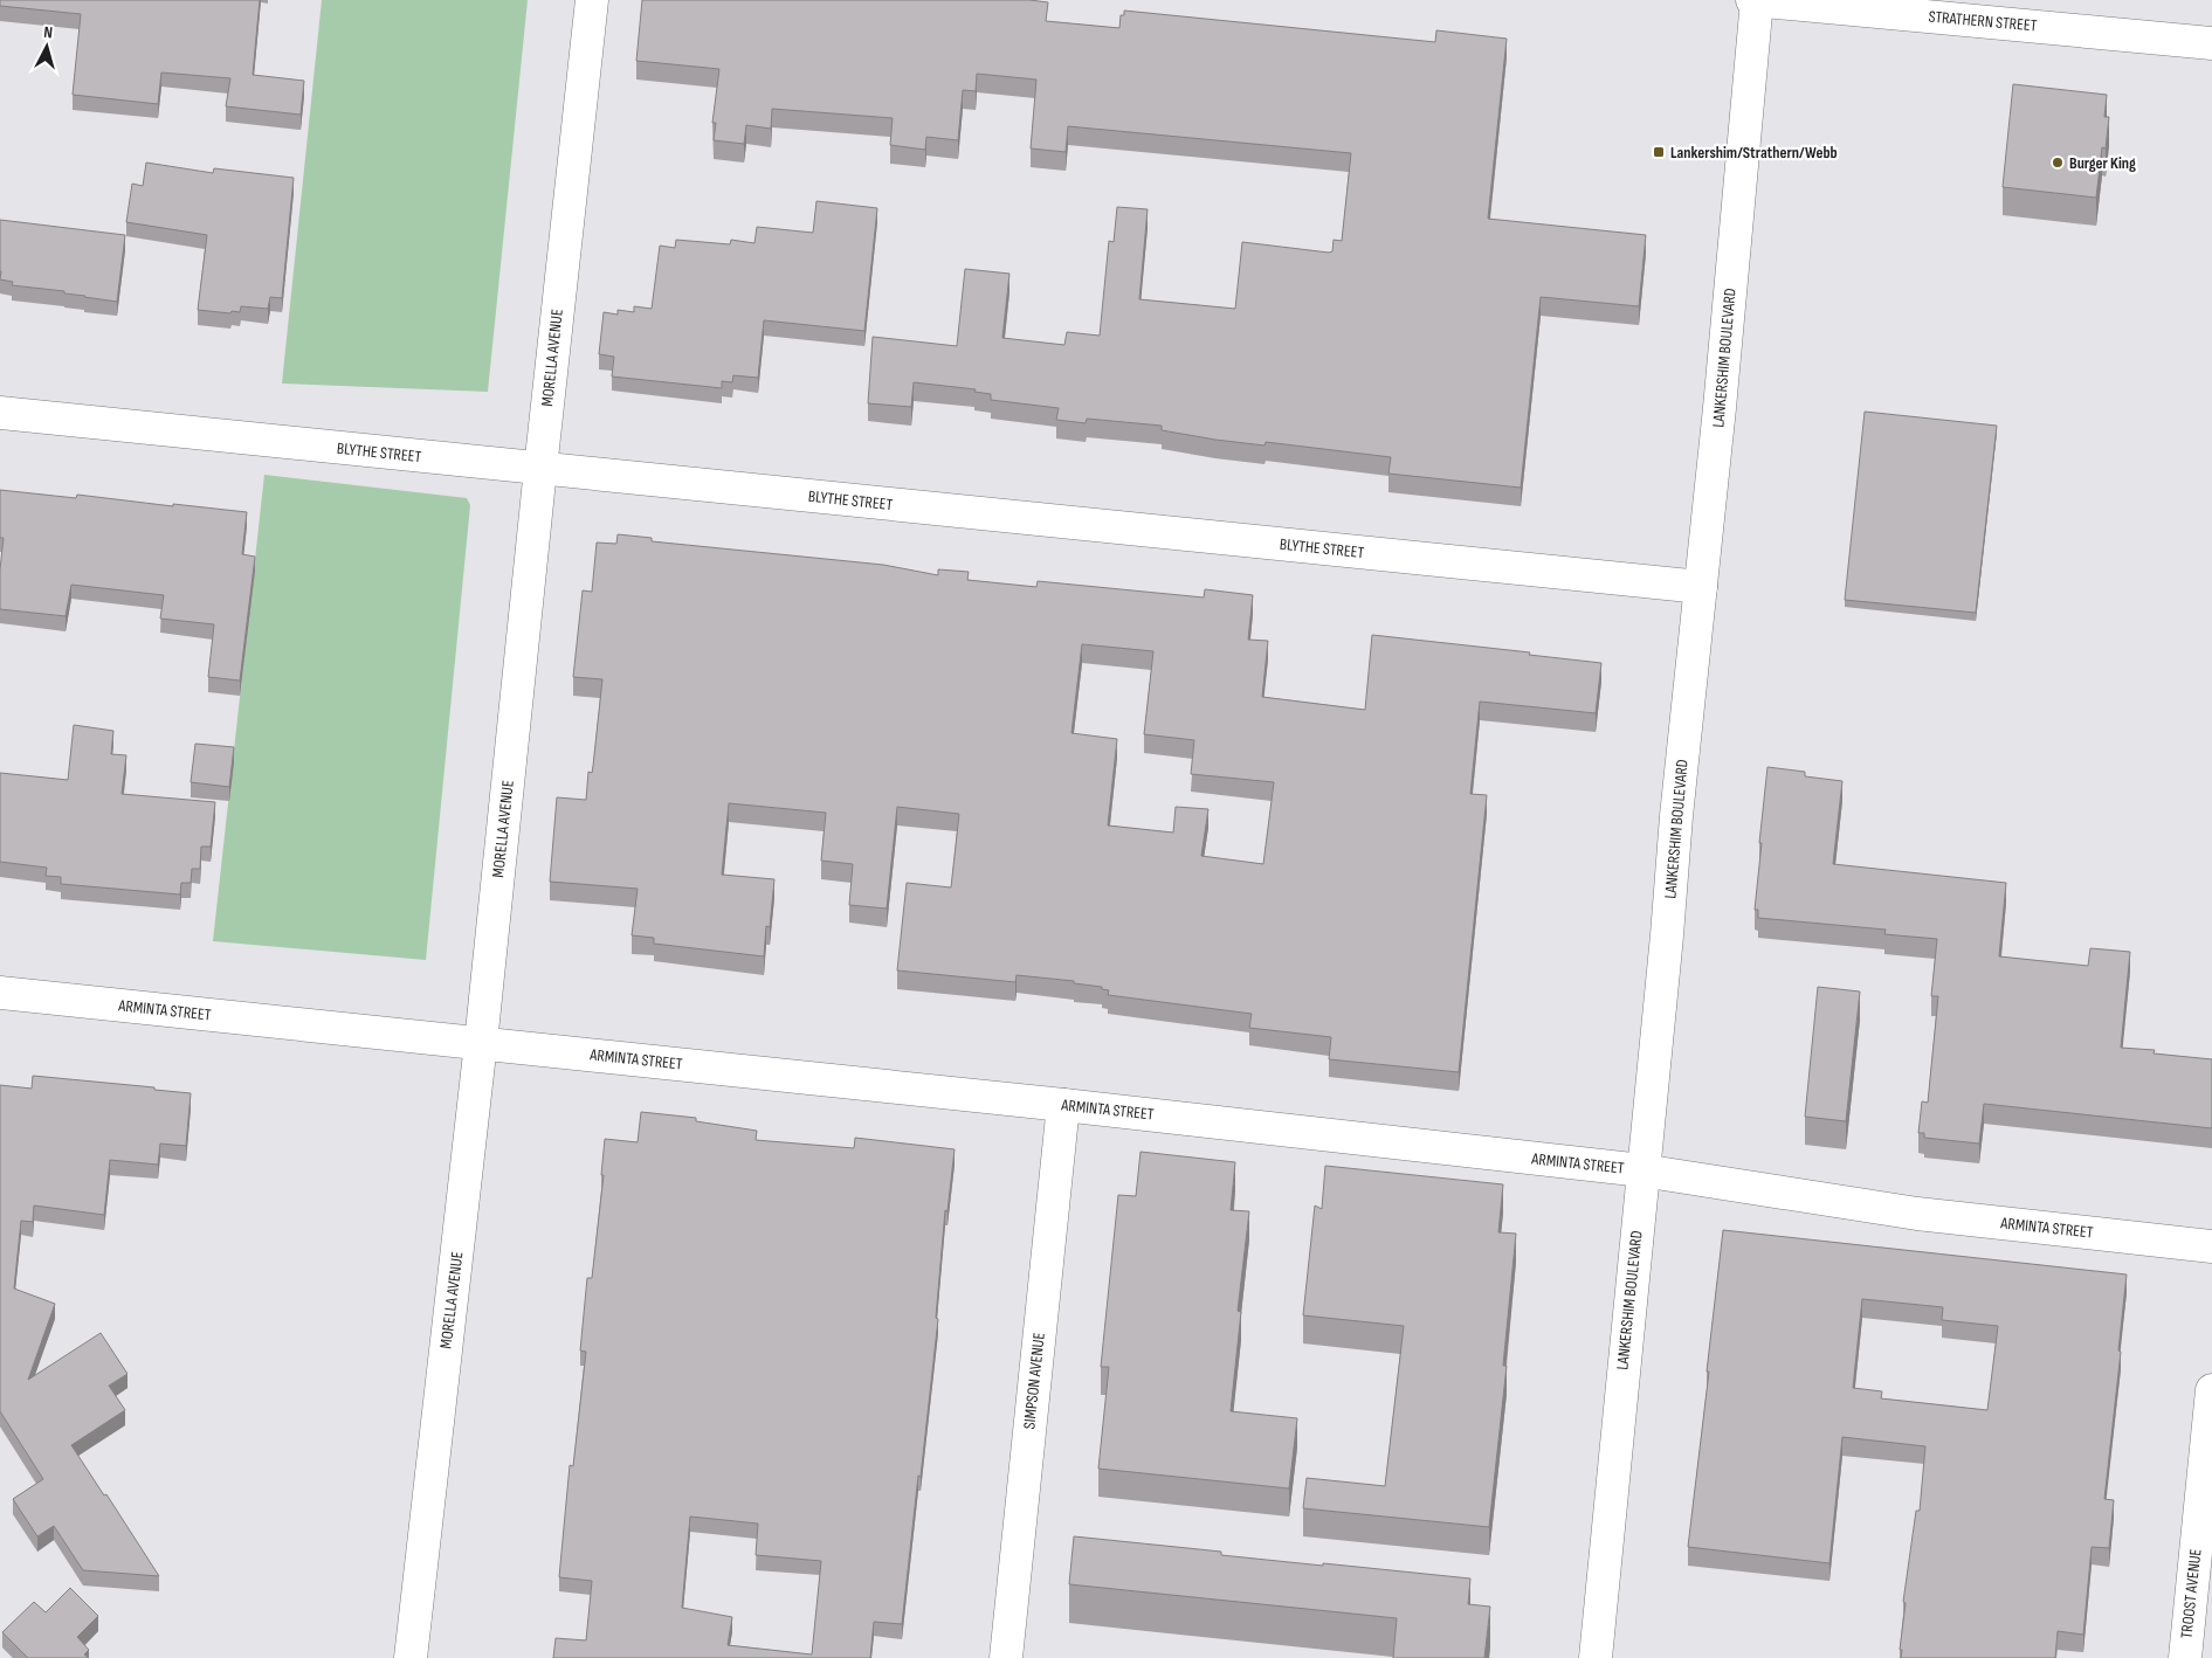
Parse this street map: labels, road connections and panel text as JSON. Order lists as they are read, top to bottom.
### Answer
{
  "streets": {
    "street": [
      "STRATHERN STREET",
      "MORELLA AVENUE",
      "LANKERSHIM BOULEVARD",
      "BLYTHE STREET",
      "ARMINTA STREET",
      "SIMPSON AVENUE",
      "TROOST AVENUE"
    ]
  },
  "crossings": [
    ["STRATHERN STREET", "LANKERSHIM BOULEVARD"],
    ["MORELLA AVENUE", "BLYTHE STREET"],
    ["MORELLA AVENUE", "ARMINTA STREET"],
    ["LANKERSHIM BOULEVARD", "BLYTHE STREET"],
    ["LANKERSHIM BOULEVARD", "ARMINTA STREET"],
    ["ARMINTA STREET", "SIMPSON AVENUE"]
  ],
  "places": {
    "transit": ["Lankershim/Strathern/Webb"],
    "other": ["Burger King"]
  },
  "north": "top"
}
